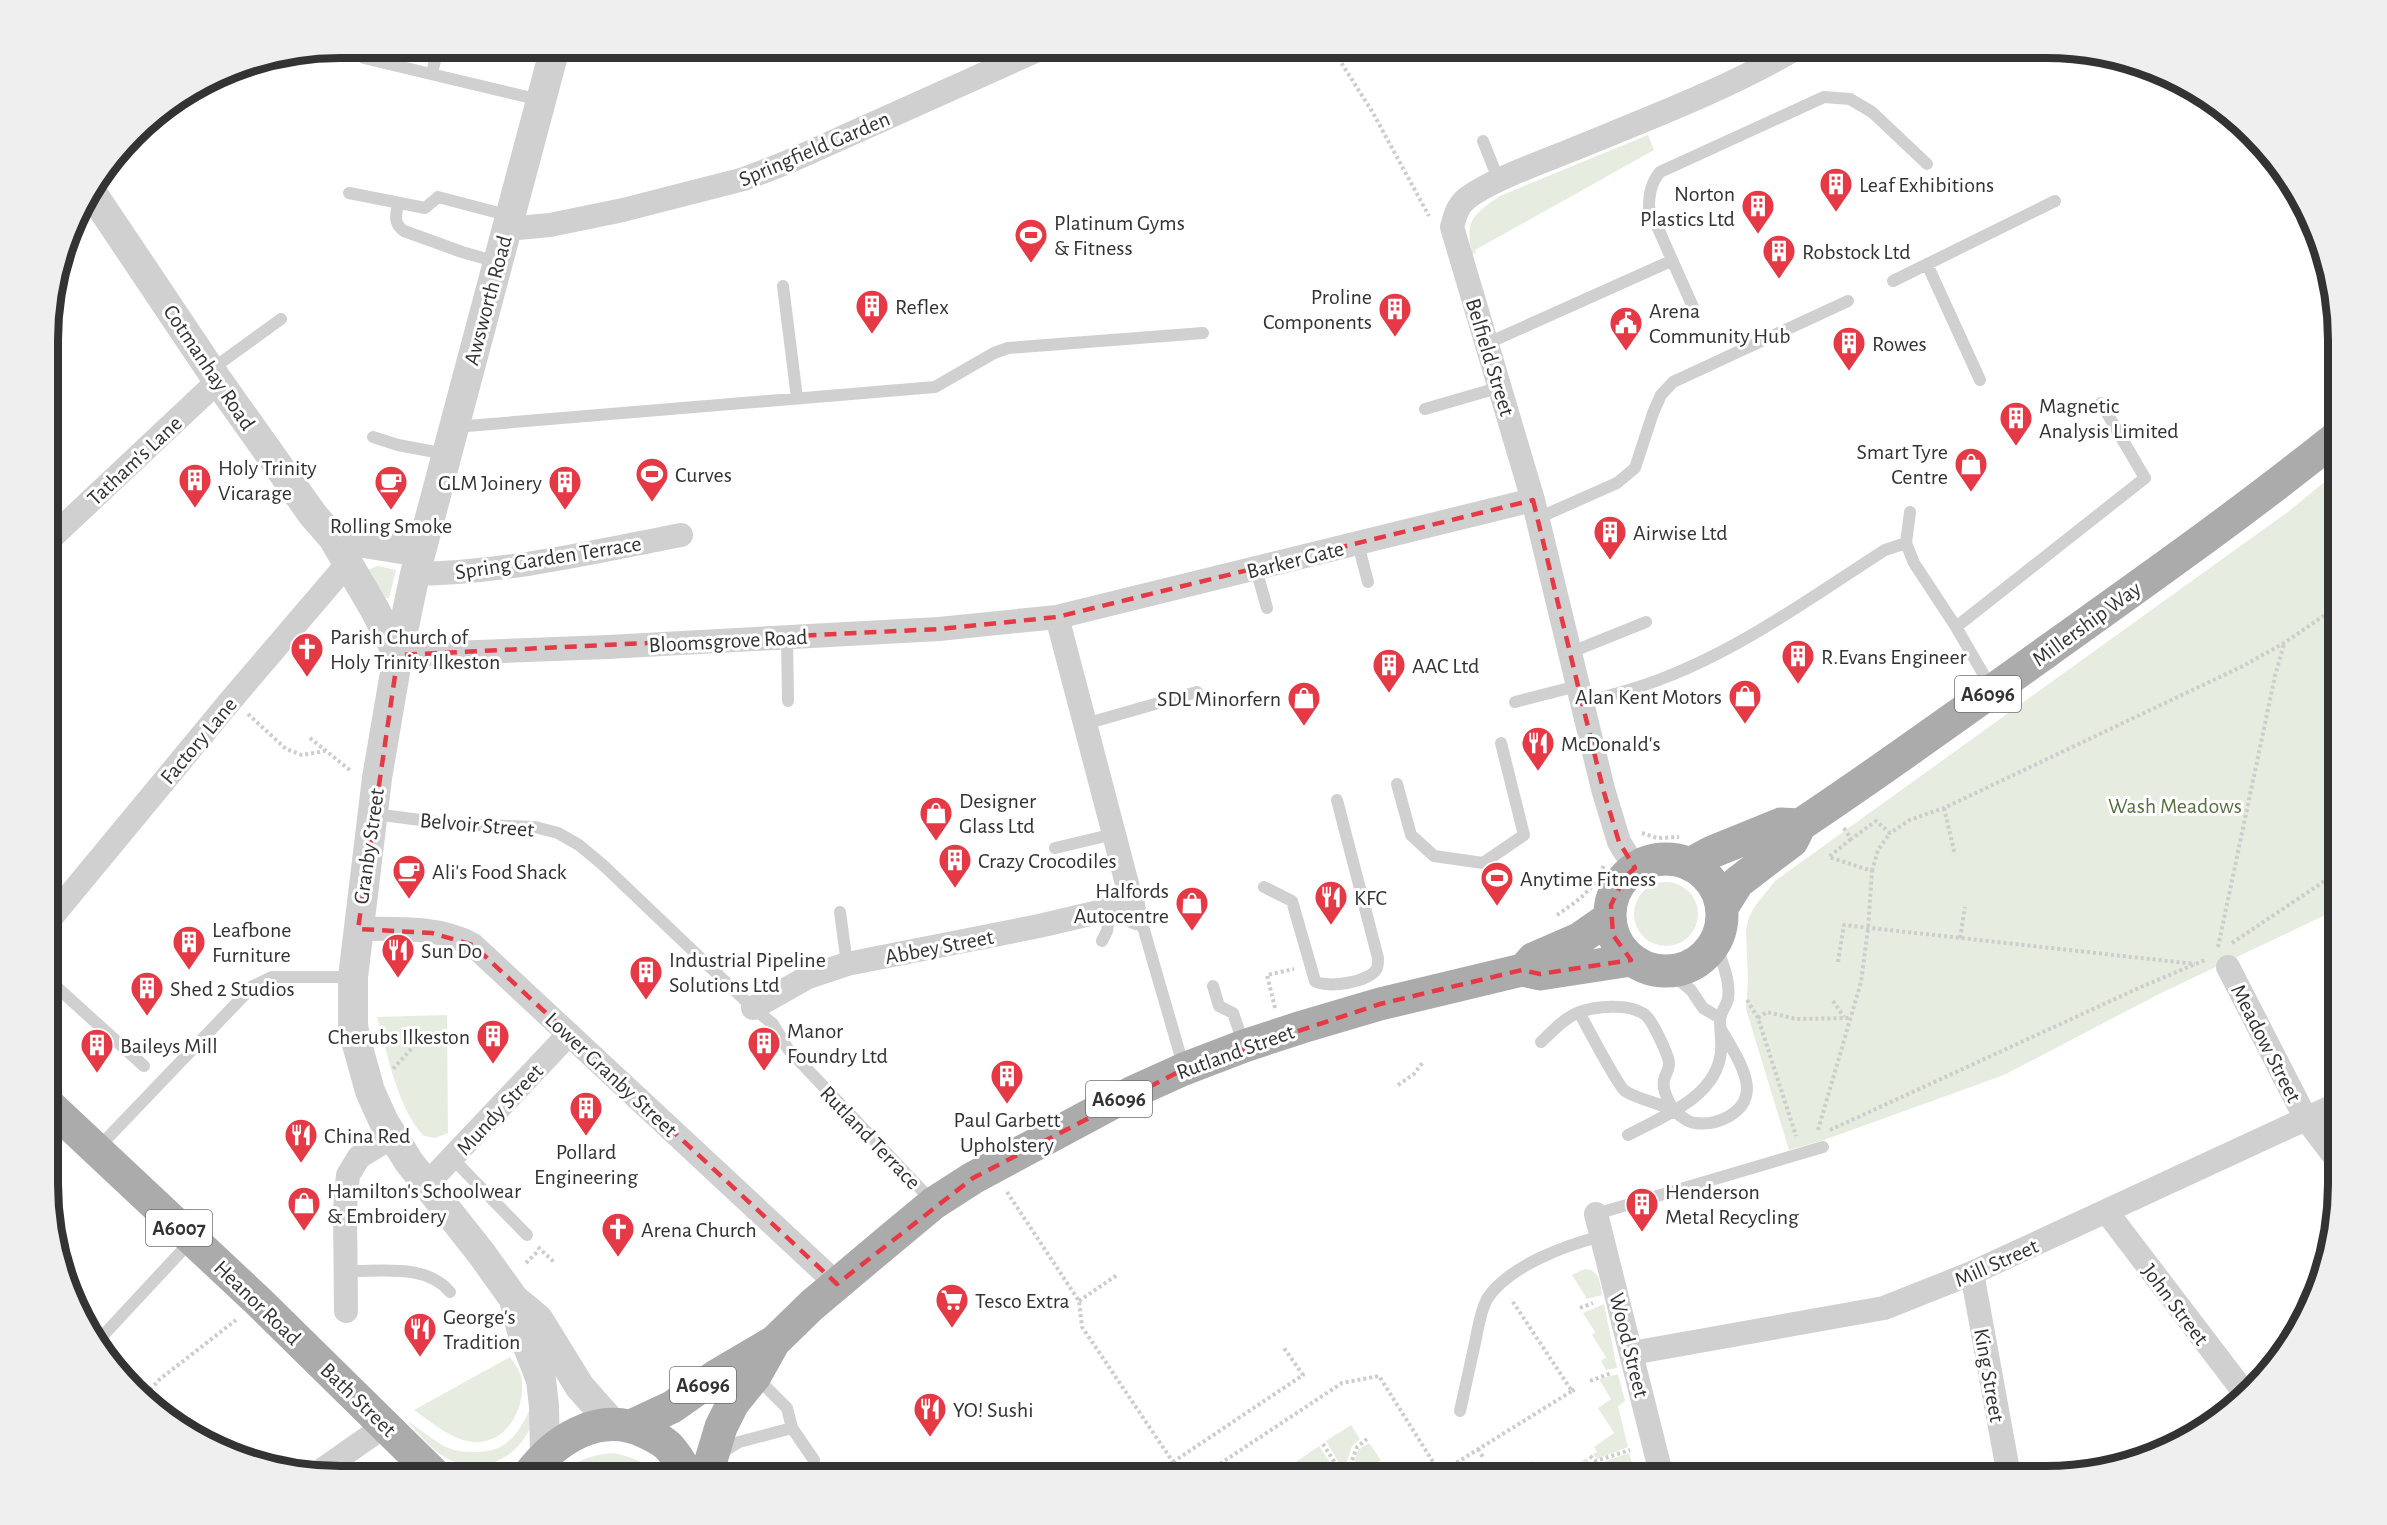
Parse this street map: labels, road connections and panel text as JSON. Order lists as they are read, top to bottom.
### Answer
{
  "streets": {
    "main road": [
      "Millership Way",
      "A6096",
      "Rutland Street",
      "A6007",
      "Heanor Road",
      "Bath Street"
    ],
    "street": [
      "Springfield Garden",
      "Awsworth Road",
      "Belfield Street",
      "Cotmanhay Road",
      "Tatham's Lane",
      "Spring Garden Terrace",
      "Barker Gate",
      "Bloomsgrove Road",
      "Factory Lane",
      "Granby Street",
      "Abbey Street",
      "Meadow Street",
      "Lower Granby Street",
      "Mundy Street",
      "Mill Street",
      "John Street",
      "Wood Street",
      "King Street"
    ],
    "lane": ["Belvoir Street", "Rutland Terrace"]
  },
  "crossings": [
    ["Springfield Garden", "Awsworth Road"],
    ["Awsworth Road", "Spring Garden Terrace"],
    ["Awsworth Road", "Granby Street"],
    ["Belfield Street", "Barker Gate"],
    ["Belfield Street", "Millership Way"],
    ["Belfield Street", "A6096"],
    ["Belfield Street", "Rutland Street"],
    ["Cotmanhay Road", "Tatham's Lane"],
    ["Cotmanhay Road", "Bloomsgrove Road"],
    ["Cotmanhay Road", "Factory Lane"],
    ["Cotmanhay Road", "Granby Street"],
    ["Spring Garden Terrace", "Granby Street"],
    ["Barker Gate", "Bloomsgrove Road"],
    ["Millership Way", "A6096"],
    ["Millership Way", "Rutland Street"],
    ["Bloomsgrove Road", "Granby Street"],
    ["A6096", "Rutland Street"],
    ["Belvoir Street", "Granby Street"],
    ["Belvoir Street", "Rutland Terrace"],
    ["Granby Street", "Rutland Street"],
    ["Granby Street", "Lower Granby Street"],
    ["Granby Street", "Mundy Street"],
    ["Abbey Street", "Rutland Terrace"],
    ["Meadow Street", "Mill Street"],
    ["Rutland Street", "Lower Granby Street"],
    ["Rutland Street", "Rutland Terrace"],
    ["Lower Granby Street", "Mundy Street"],
    ["Mill Street", "John Street"],
    ["Mill Street", "Wood Street"],
    ["Mill Street", "King Street"],
    ["Heanor Road", "Bath Street"]
  ],
  "parks": ["Wash Meadows"],
  "places": {
    "building": [
      "Leaf Exhibitions",
      "Norton Plastics Ltd",
      "Robstock Ltd",
      "Reflex",
      "Proline Components",
      "Rowes",
      "Magnetic Analysis Limited",
      "Holy Trinity Vicarage",
      "GLM Joinery",
      "Airwise Ltd",
      "R.Evans Engineer",
      "AAC Ltd",
      "Crazy Crocodiles",
      "Leafbone Furniture",
      "Industrial Pipeline Solutions Ltd",
      "Shed 2 Studios",
      "Cherubs Ilkeston",
      "Manor Foundry Ltd",
      "Baileys Mill",
      "Paul Garbett Upholstery",
      "Pollard Engineering",
      "Henderson Metal Recycling"
    ],
    "sports": ["Platinum Gyms & Fitness", "Curves", "Anytime Fitness"],
    "public building": ["Arena Community Hub"],
    "shop": [
      "Smart Tyre Centre",
      "Alan Kent Motors",
      "SDL Minorfern",
      "Designer Glass Ltd",
      "Halfords Autocentre",
      "Hamilton's Schoolwear & Embroidery"
    ],
    "cafe": ["Rolling Smoke", "Ali's Food Shack"],
    "church": ["Parish Church of Holy Trinity Ilkeston", "Arena Church"],
    "restaurant": [
      "McDonald's",
      "KFC",
      "Sun Do",
      "China Red",
      "George's Tradition",
      "YO! Sushi"
    ],
    "supermarket": ["Tesco Extra"]
  }
}
